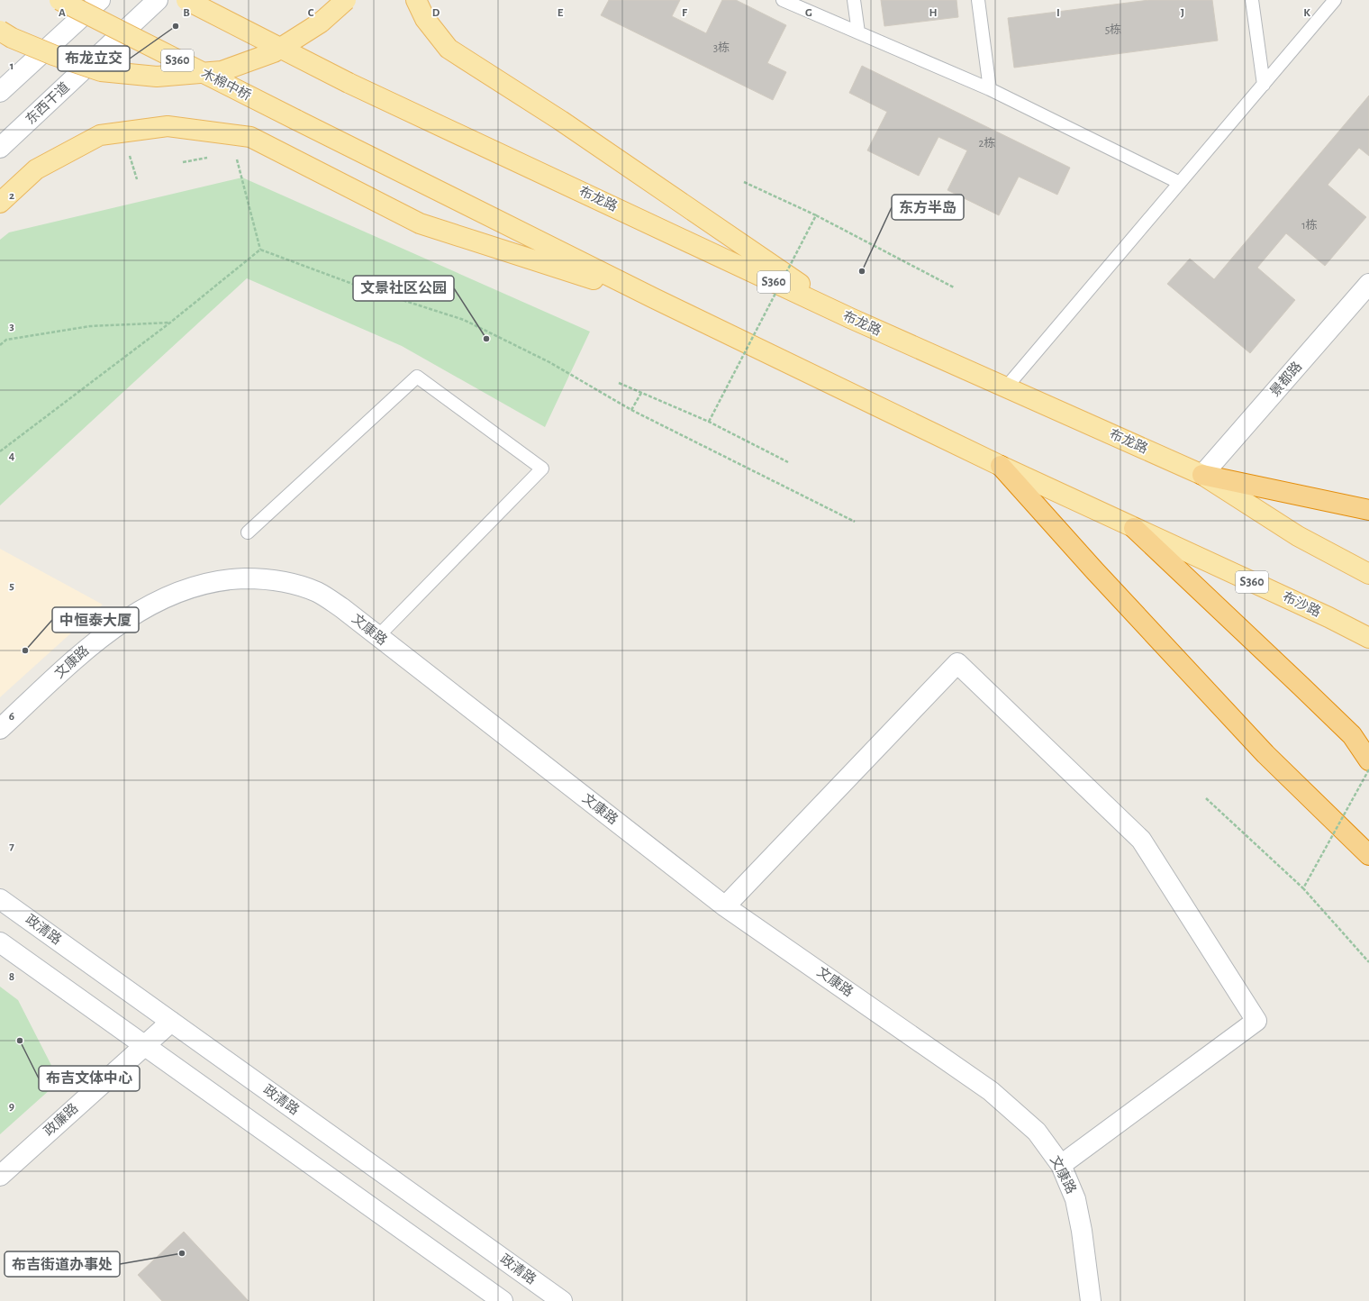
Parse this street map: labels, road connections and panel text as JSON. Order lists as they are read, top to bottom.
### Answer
{
  "streets": {
    "main road": [
      "S360",
      "木棉中桥",
      "布龙路",
      "布沙路"
    ],
    "street": [
      "东西干道",
      "景都路",
      "文康路",
      "政清路",
      "政廉路"
    ]
  },
  "crossings": [
    ["S360", "木棉中桥"],
    ["S360", "布沙路"],
    ["布龙路", "景都路"],
    ["政清路", "政廉路"]
  ],
  "places": [
    "布龙立交",
    "东方半岛",
    "文景社区公园",
    "中恒泰大厦",
    "布吉文体中心",
    "布吉街道办事处"
  ],
  "house_numbers": [
    "5栋",
    "3栋",
    "2栋",
    "1栋"
  ],
  "grid": {
    "columns": [
      "A",
      "B",
      "C",
      "D",
      "E",
      "F",
      "G",
      "H",
      "I",
      "J",
      "K"
    ],
    "rows": [
      "1",
      "2",
      "3",
      "4",
      "5",
      "6",
      "7",
      "8",
      "9"
    ]
  }
}
